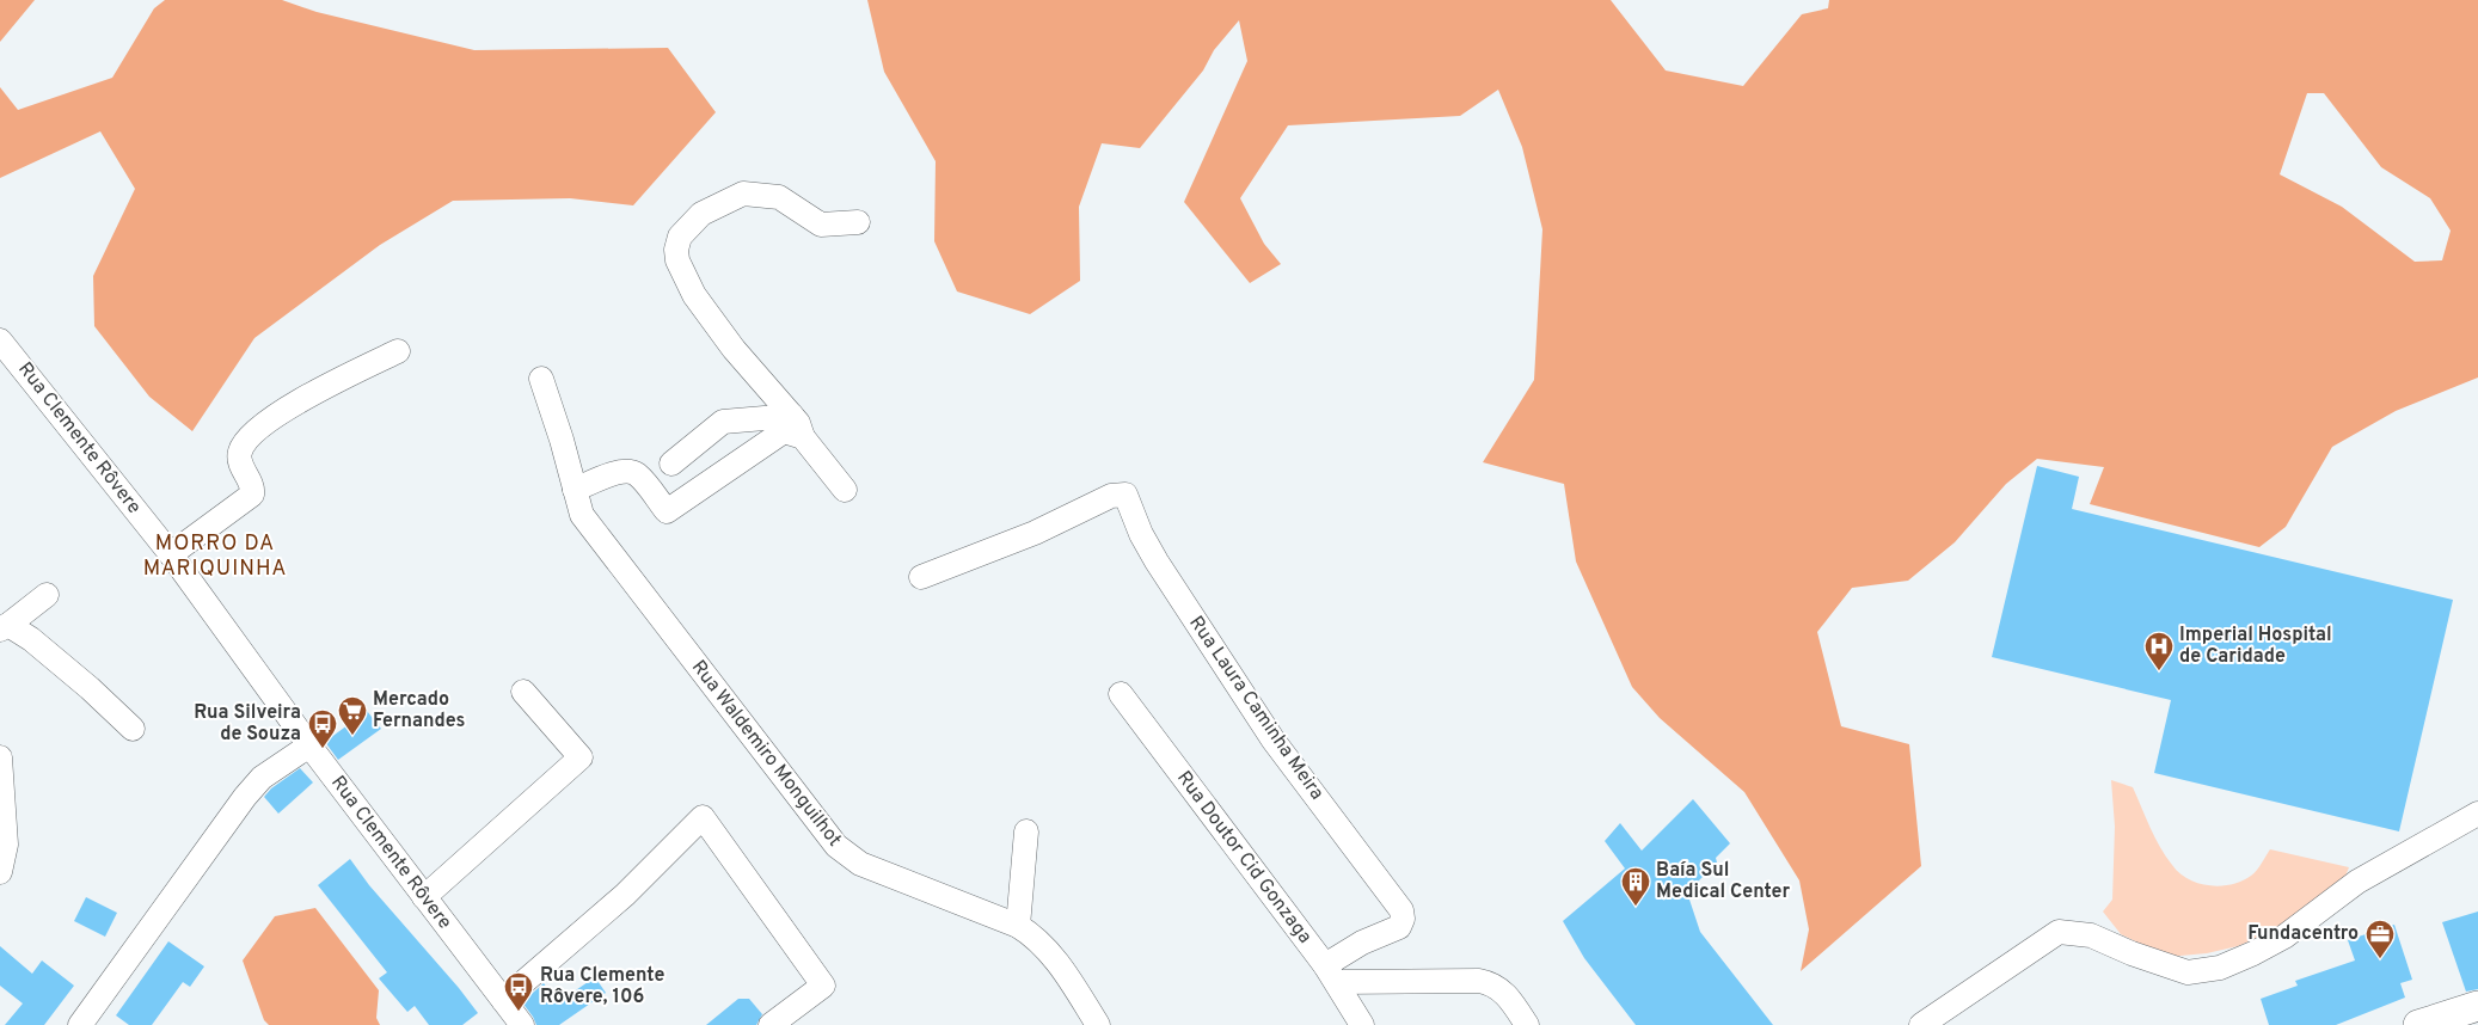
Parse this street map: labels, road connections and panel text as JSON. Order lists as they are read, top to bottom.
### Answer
{
  "streets": {
    "street": [
      "Rua Clemente Rôvere",
      "Rua Laura Caminha Meira",
      "Rua Waldemiro Monguilhot",
      "Rua Doutor Cid Gonzaga"
    ]
  },
  "crossings": [
    ["Rua Laura Caminha Meira", "Rua Doutor Cid Gonzaga"]
  ],
  "districts": ["MORRO DA MARIQUINHA"],
  "places": {
    "hospital": ["Imperial Hospital de Caridade"],
    "supermarket": ["Mercado Fernandes"],
    "bus stop": ["Rua Silveira de Souza", "Rua Clemente Rôvere, 106"],
    "building": ["Baía Sul Medical Center"],
    "office": ["Fundacentro"]
  }
}
